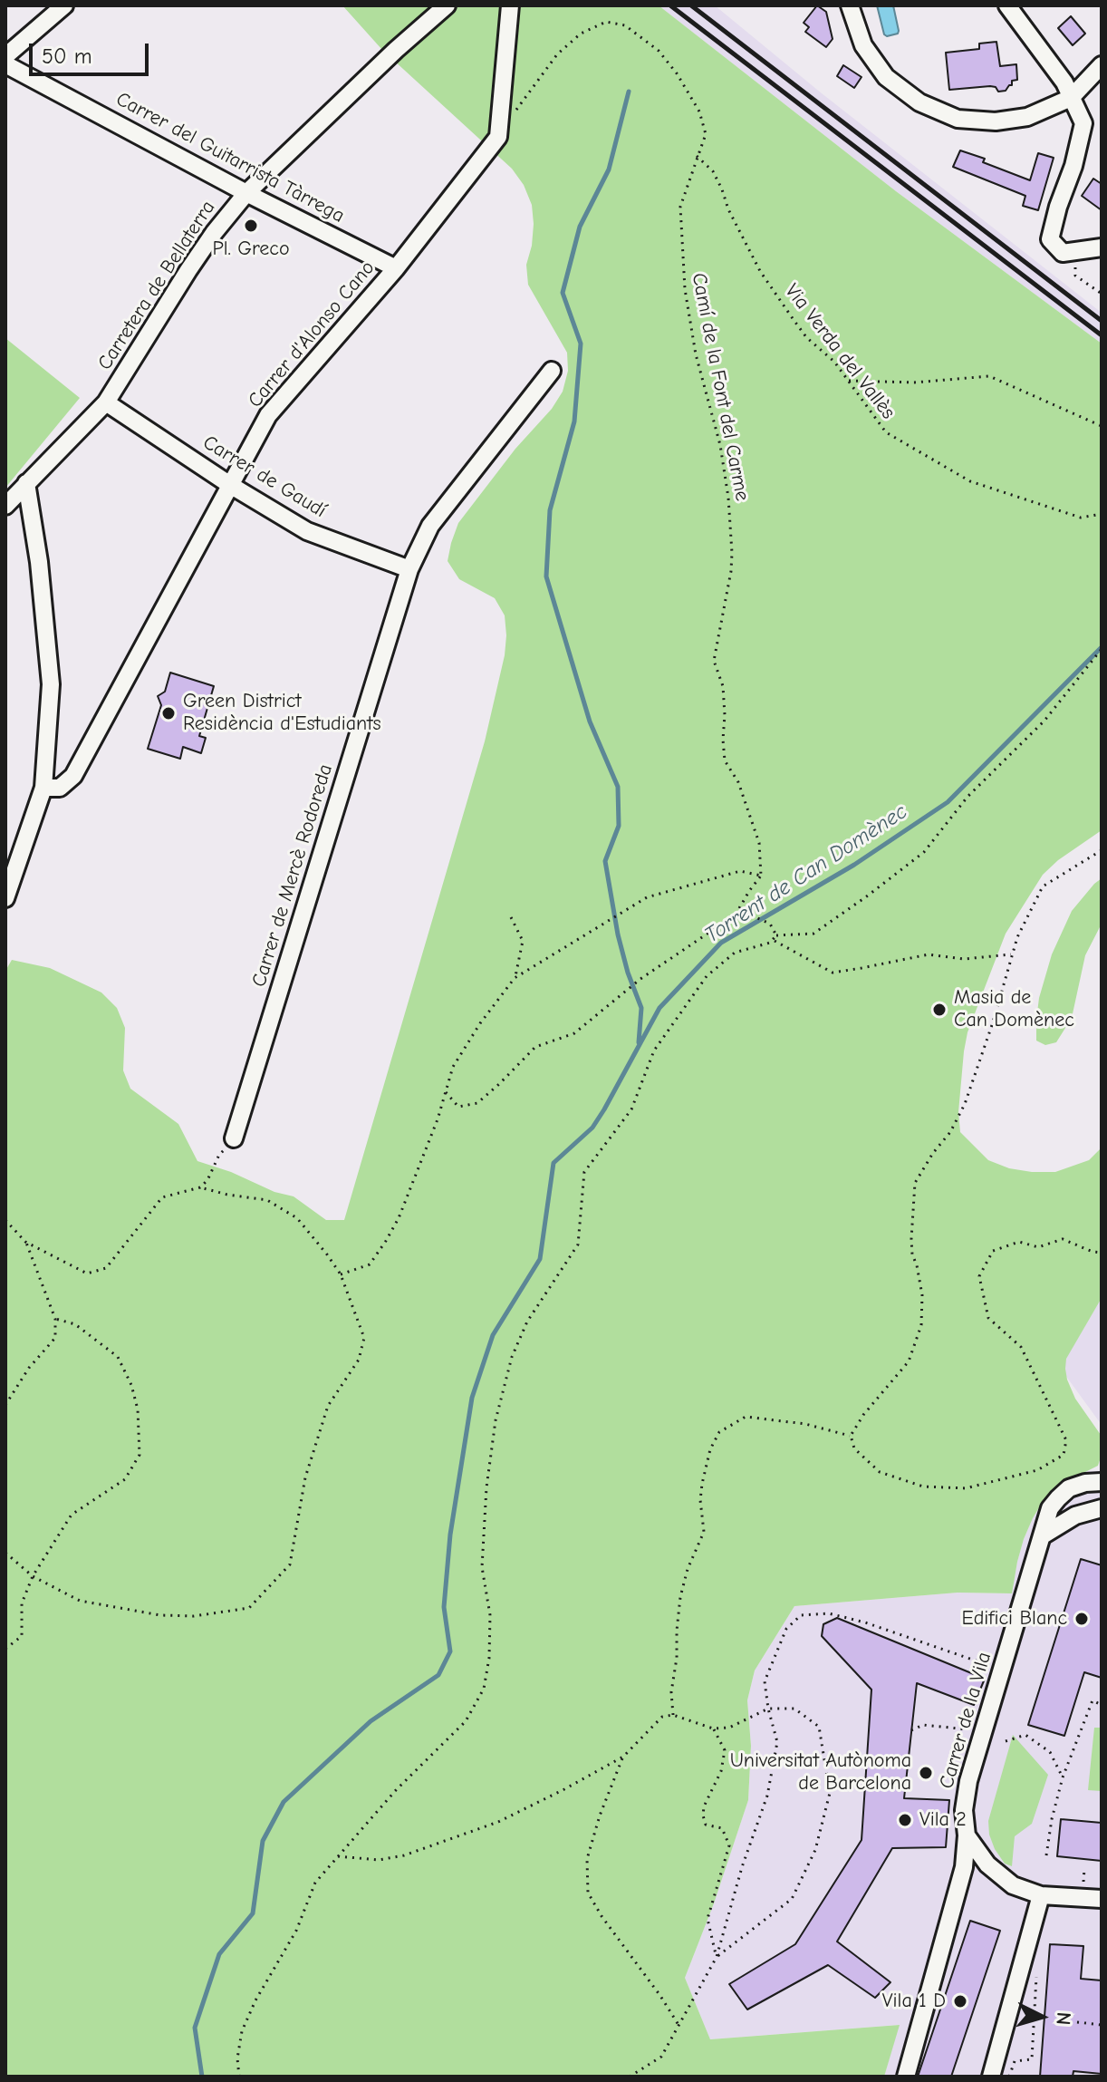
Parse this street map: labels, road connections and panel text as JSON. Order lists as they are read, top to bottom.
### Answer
{
  "streets": {
    "street": [
      "Carrer del Guitarrista Tàrrega",
      "Carretera de Bellaterra",
      "Carrer d'Alonso Cano",
      "Carrer de Gaudí",
      "Carrer de Mercè Rodoreda",
      "Carrer de la Vila"
    ],
    "path": ["Via Verda del Vallès", "Camí de la Font del Carme"]
  },
  "crossings": [
    ["Carrer del Guitarrista Tàrrega", "Carretera de Bellaterra"],
    ["Carrer del Guitarrista Tàrrega", "Carrer d'Alonso Cano"],
    ["Carretera de Bellaterra", "Carrer de Gaudí"],
    ["Carrer d'Alonso Cano", "Carrer de Gaudí"],
    ["Via Verda del Vallès", "Camí de la Font del Carme"],
    ["Carrer de Gaudí", "Carrer de Mercè Rodoreda"]
  ],
  "water": ["Torrent de Can Domènec"],
  "places": [
    "Pl. Greco",
    "Green District Residència d'Estudiants",
    "Masia de Can Domènec",
    "Edifici Blanc",
    "Universitat Autònoma de Barcelona",
    "Vila 2",
    "Vila 1 D"
  ],
  "scale_bar": "50 m",
  "north": "right"
}
